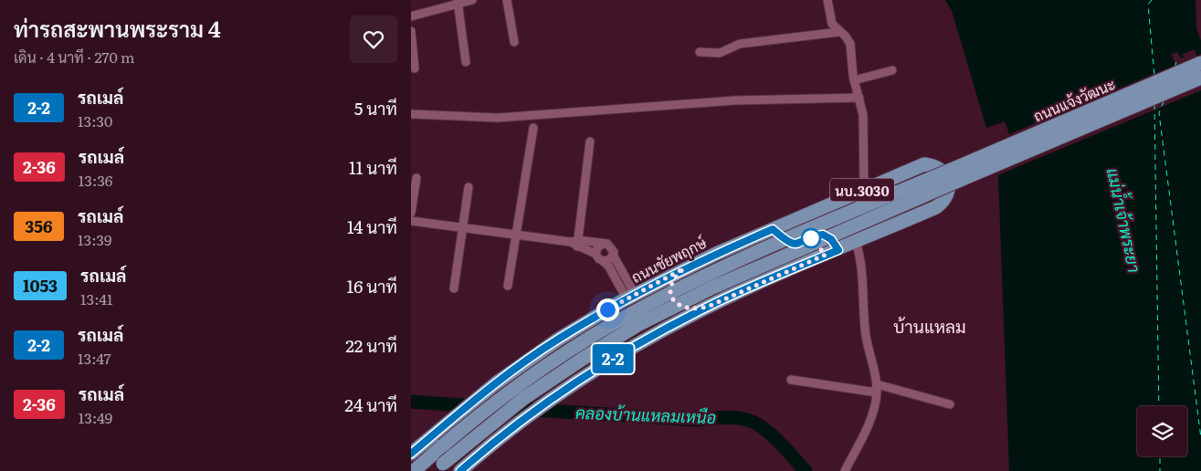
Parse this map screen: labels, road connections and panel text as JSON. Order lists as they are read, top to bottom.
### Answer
{
  "streets": {
    "main road": ["ถนนแจ้งวัฒนะ", "นบ.3030", "ถนนชัยพฤกษ์"]
  },
  "districts": ["บ้านแหลม"],
  "water": ["แม่น้ำเจ้าพระยา", "คลองบ้านแหลมเหนือ"],
  "lines": ["bus line 2-2"],
  "page": {
    "heading": ["ท่ารถสะพานพระราม 4", "เดิน · 4 นาที · 270 m"],
    "on_map": "2-2",
    "list": [
      {
        "mark": "2-2",
        "name": "รถเมล์",
        "note": "13:30",
        "value": "5 นาที"
      },
      {
        "mark": "2-36",
        "name": "รถเมล์",
        "note": "13:36",
        "value": "11 นาที"
      },
      {
        "mark": "356",
        "name": "รถเมล์",
        "note": "13:39",
        "value": "14 นาที"
      },
      {
        "mark": "1053",
        "name": "รถเมล์",
        "note": "13:41",
        "value": "16 นาที"
      },
      {
        "mark": "2-2",
        "name": "รถเมล์",
        "note": "13:47",
        "value": "22 นาที"
      },
      {
        "mark": "2-36",
        "name": "รถเมล์",
        "note": "13:49",
        "value": "24 นาที"
      }
    ]
  }
}
